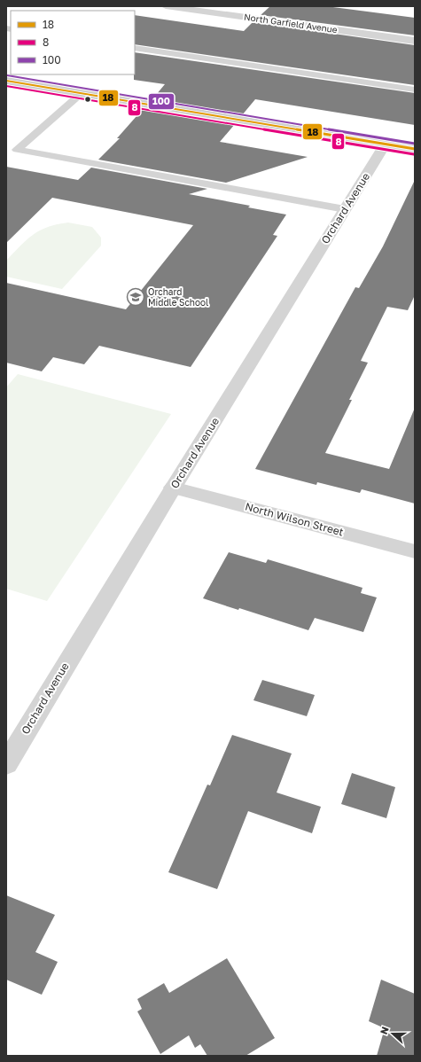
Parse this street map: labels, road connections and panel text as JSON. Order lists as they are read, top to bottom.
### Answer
{
  "streets": {
    "street": ["North Garfield Avenue", "Orchard Avenue", "North Wilson Street"]
  },
  "crossings": [
    ["Orchard Avenue", "North Wilson Street"]
  ],
  "places": {
    "school or university": ["Orchard Middle School"]
  },
  "lines": ["transit line 100", "transit line 18", "transit line 8"],
  "legend": ["18", "8", "100"],
  "north": "left"
}
